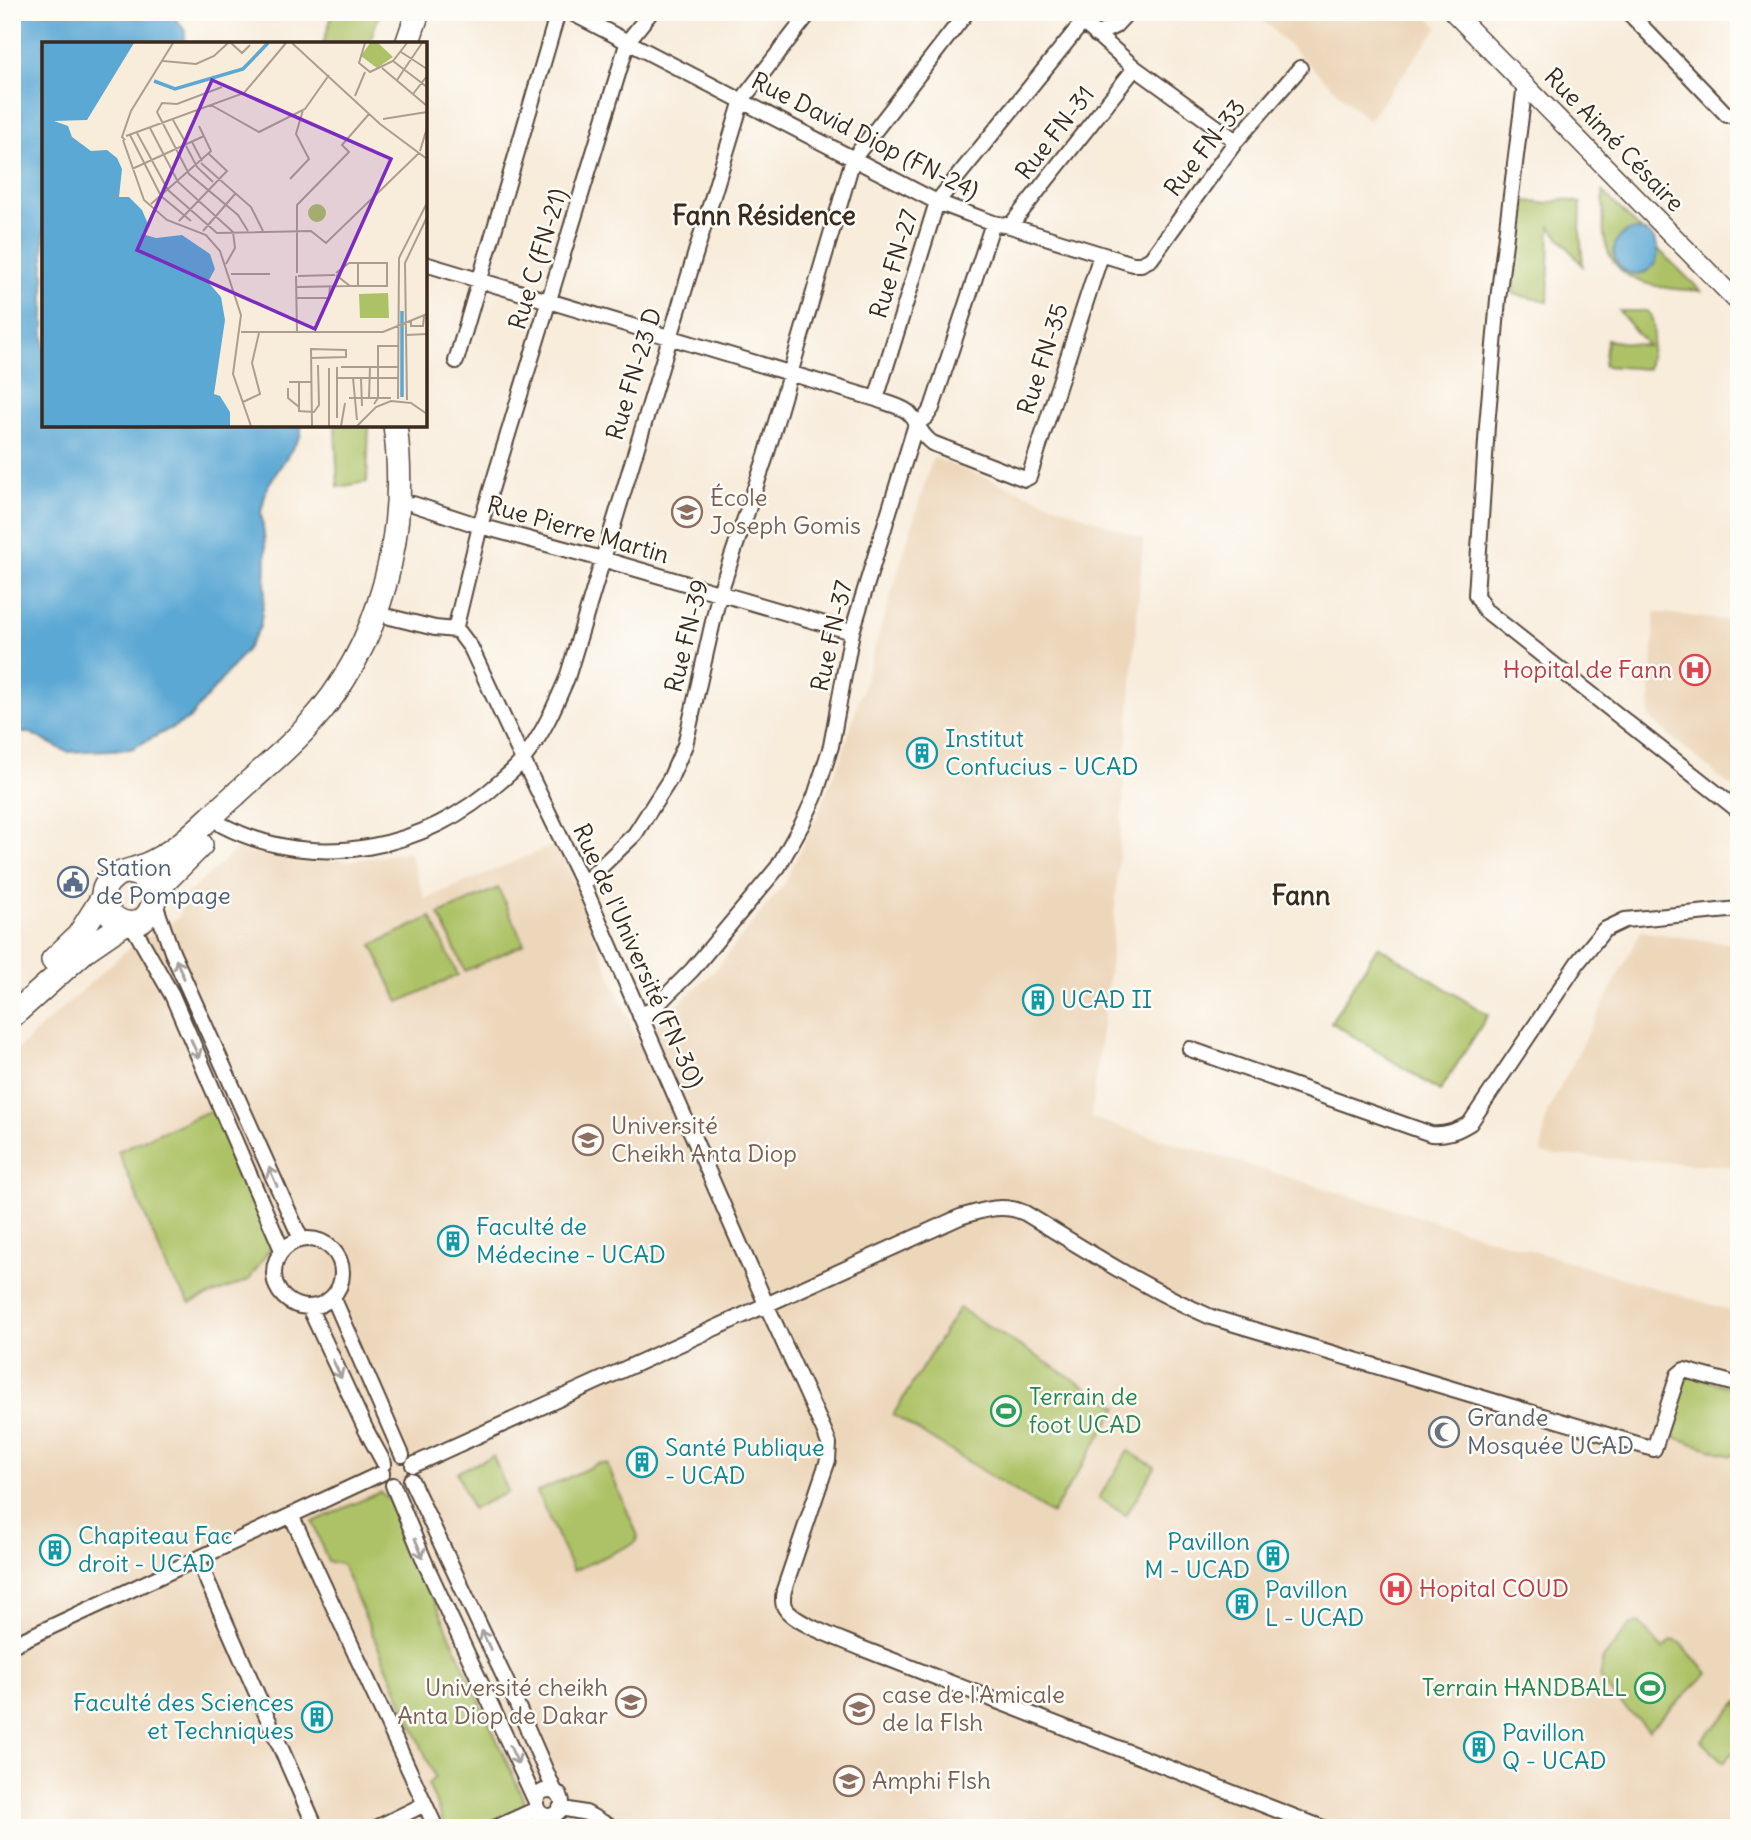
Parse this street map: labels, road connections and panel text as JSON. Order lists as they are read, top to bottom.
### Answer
{
  "streets": {
    "street": [
      "Rue FN-31",
      "Rue David Diop (FN-24)",
      "Rue Aimé Césaire",
      "Rue FN-33",
      "Rue C (FN-21)",
      "Rue FN-27",
      "Rue FN-35",
      "Rue FN-23 D",
      "Rue Pierre Martin",
      "Rue FN-39",
      "Rue FN-37",
      "Rue de l'Université (FN-30)"
    ]
  },
  "crossings": [
    ["Rue FN-31", "Rue David Diop (FN-24)"],
    ["Rue David Diop (FN-24)", "Rue FN-33"],
    ["Rue David Diop (FN-24)", "Rue C (FN-21)"],
    ["Rue David Diop (FN-24)", "Rue FN-27"],
    ["Rue David Diop (FN-24)", "Rue FN-35"],
    ["Rue David Diop (FN-24)", "Rue FN-23 D"],
    ["Rue David Diop (FN-24)", "Rue FN-39"],
    ["Rue David Diop (FN-24)", "Rue FN-37"],
    ["Rue C (FN-21)", "Rue Pierre Martin"],
    ["Rue FN-35", "Rue FN-37"],
    ["Rue FN-23 D", "Rue Pierre Martin"],
    ["Rue FN-23 D", "Rue de l'Université (FN-30)"],
    ["Rue Pierre Martin", "Rue FN-39"],
    ["Rue Pierre Martin", "Rue FN-37"],
    ["Rue FN-39", "Rue de l'Université (FN-30)"],
    ["Rue FN-37", "Rue de l'Université (FN-30)"]
  ],
  "districts": ["Fann Résidence", "Fann"],
  "places": {
    "school or university": [
      "École Joseph Gomis",
      "Université Cheikh Anta Diop",
      "Université cheikh Anta Diop de Dakar",
      "case de l'Amicale de la Flsh",
      "Amphi Flsh"
    ],
    "hospital": ["Hopital de Fann", "Hopital COUD"],
    "building": [
      "Institut Confucius - UCAD",
      "UCAD II",
      "Faculté de Médecine - UCAD",
      "Santé Publique - UCAD",
      "Chapiteau Fac droit - UCAD",
      "Pavillon M - UCAD",
      "Pavillon L - UCAD",
      "Faculté des Sciences et Techniques",
      "Pavillon Q - UCAD"
    ],
    "public building": ["Station de Pompage"],
    "sports": ["Terrain de foot UCAD", "Terrain HANDBALL"],
    "mosque": ["Grande Mosquée UCAD"]
  }
}
